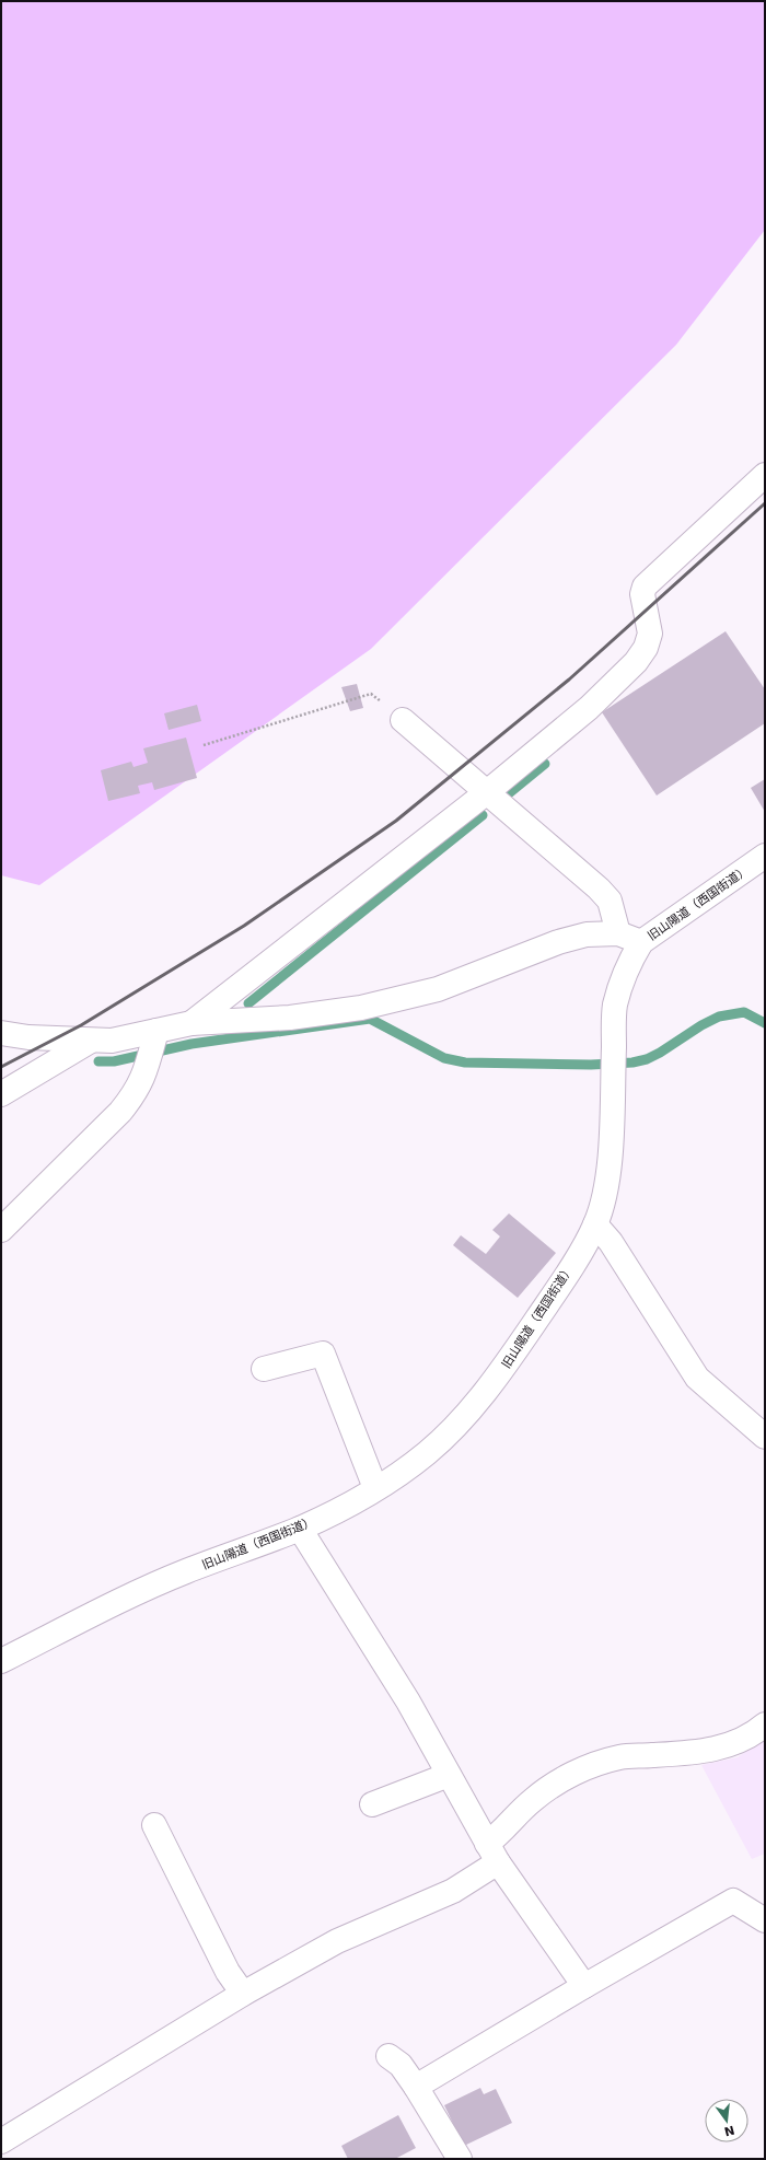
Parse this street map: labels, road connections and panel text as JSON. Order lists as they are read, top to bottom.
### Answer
{
  "streets": {
    "street": ["旧山陽道（西国街道）"]
  },
  "north": "bottom"
}
